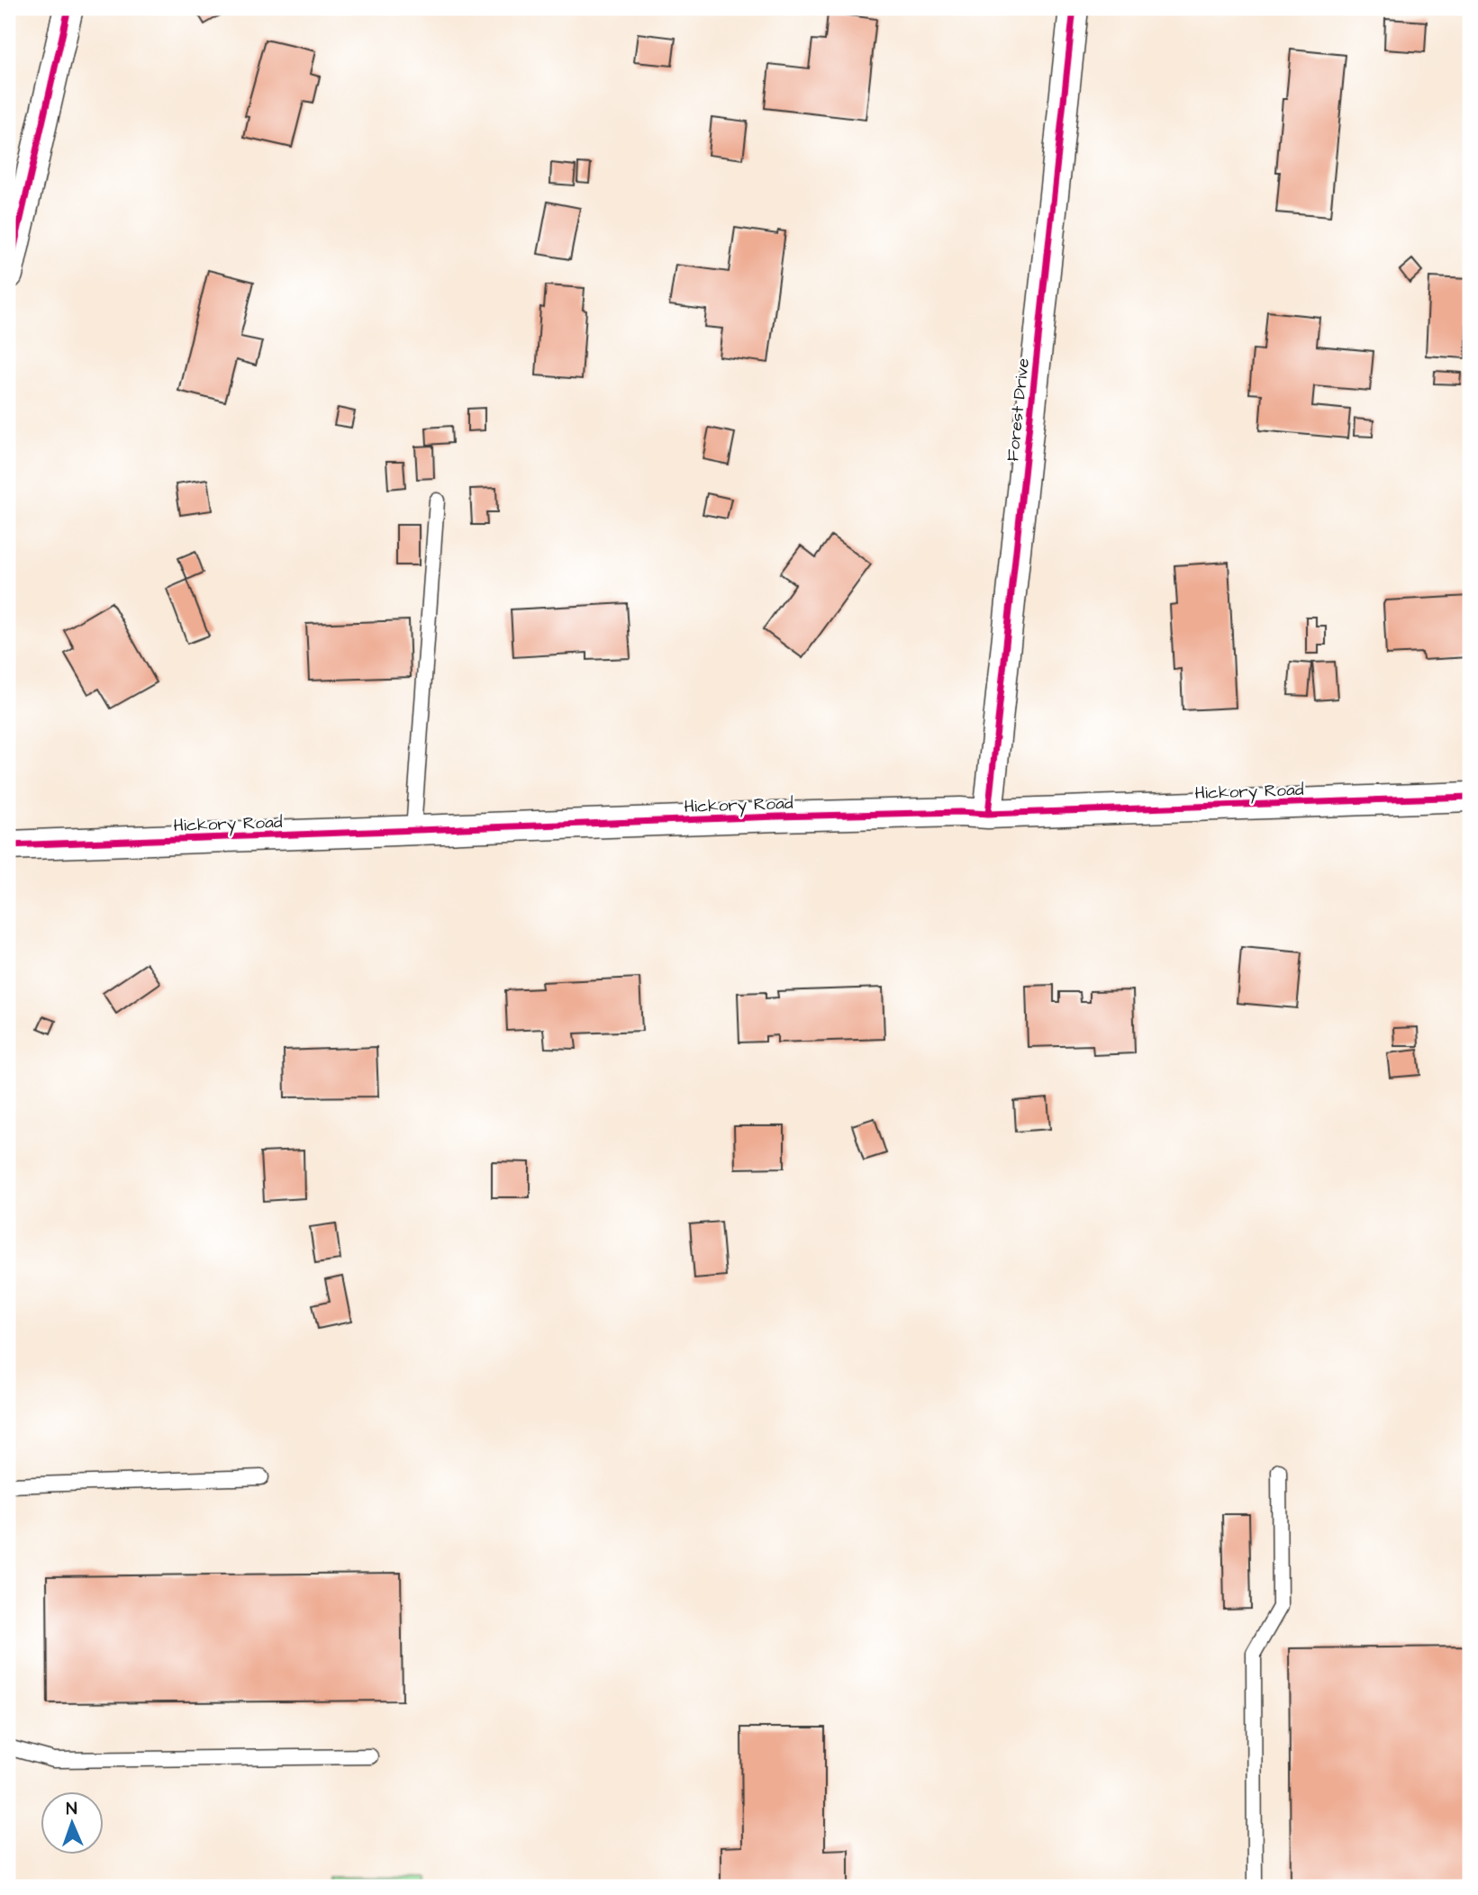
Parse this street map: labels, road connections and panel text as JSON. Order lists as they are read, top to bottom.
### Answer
{
  "streets": {
    "street": ["Forest Drive", "Hickory Road"]
  },
  "crossings": [
    ["Forest Drive", "Hickory Road"]
  ],
  "north": "top"
}
